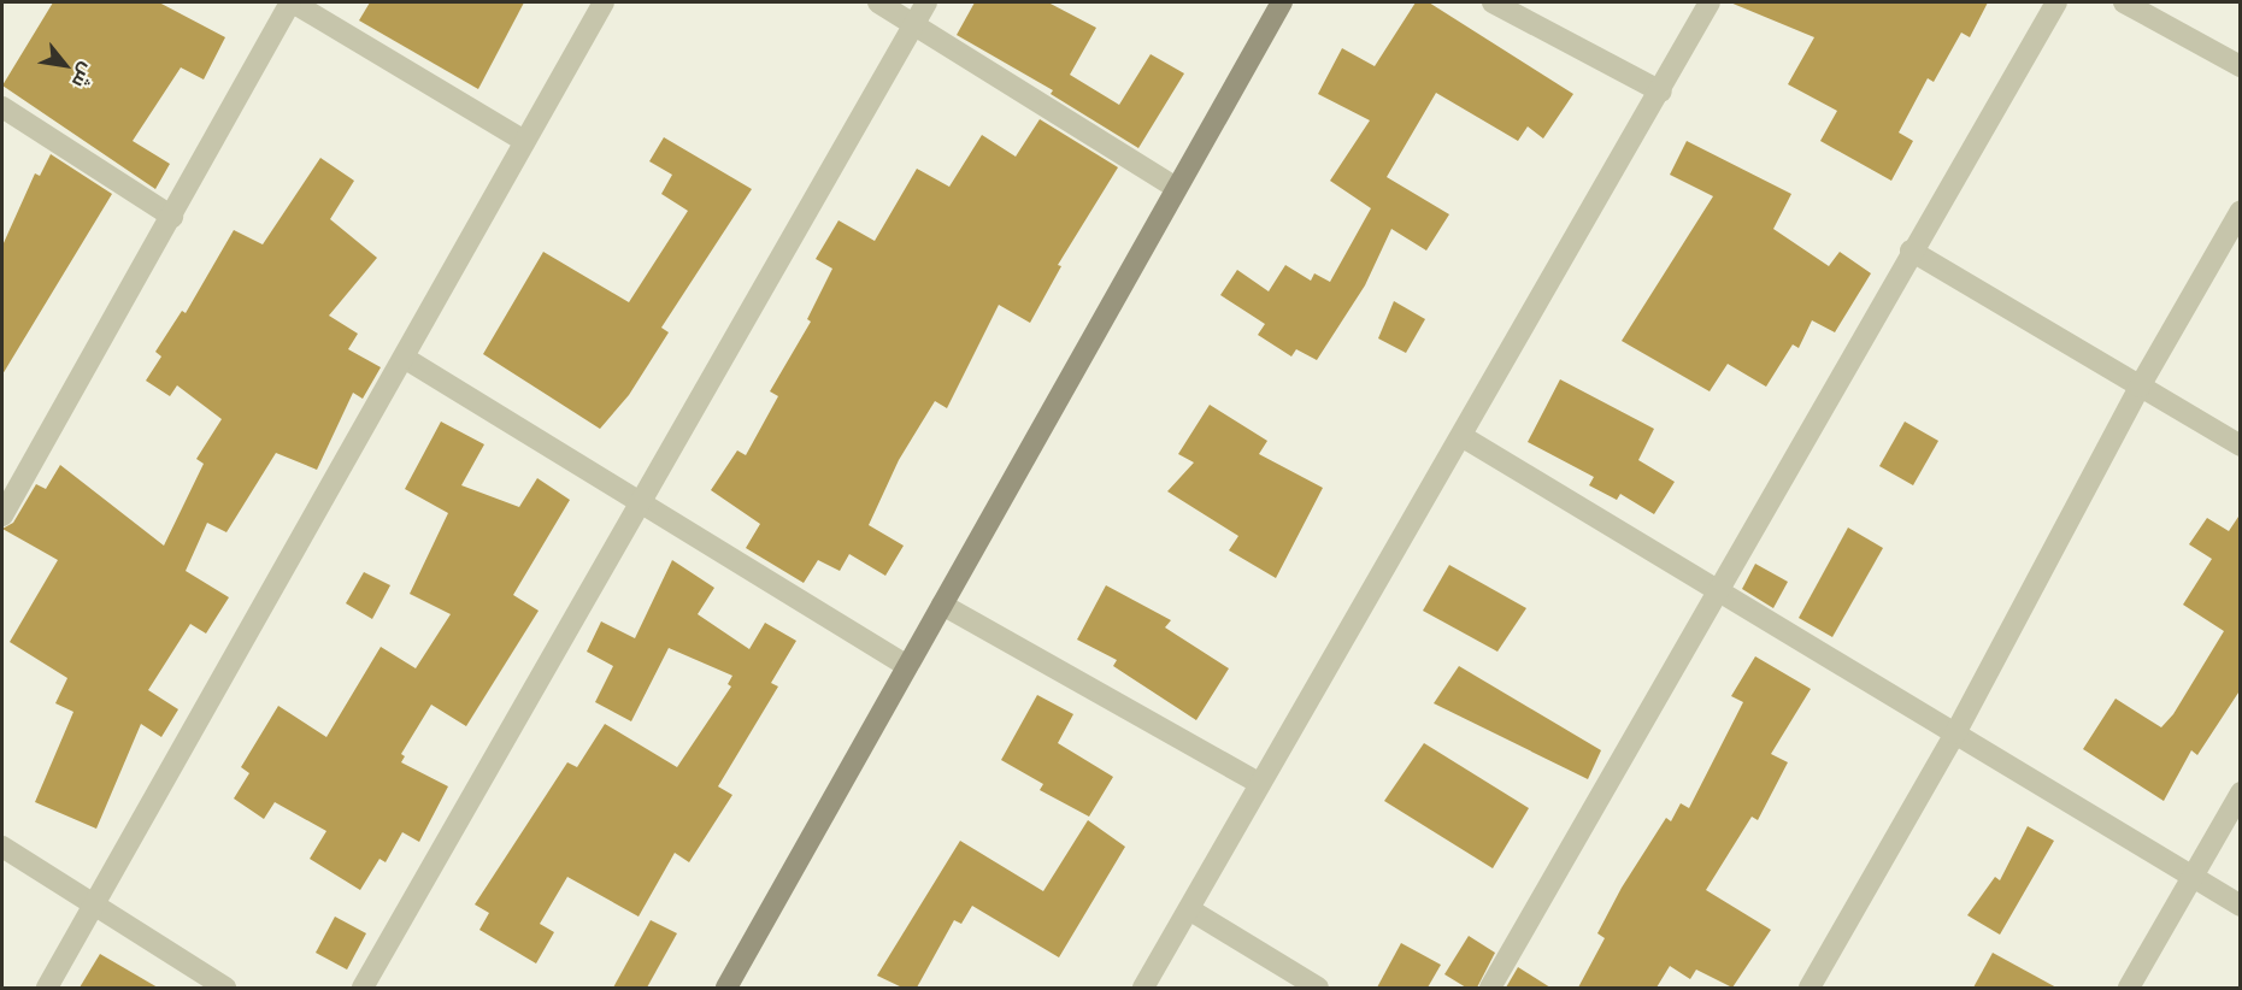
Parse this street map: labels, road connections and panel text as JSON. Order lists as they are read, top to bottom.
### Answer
{
  "north": "bottom right"
}
